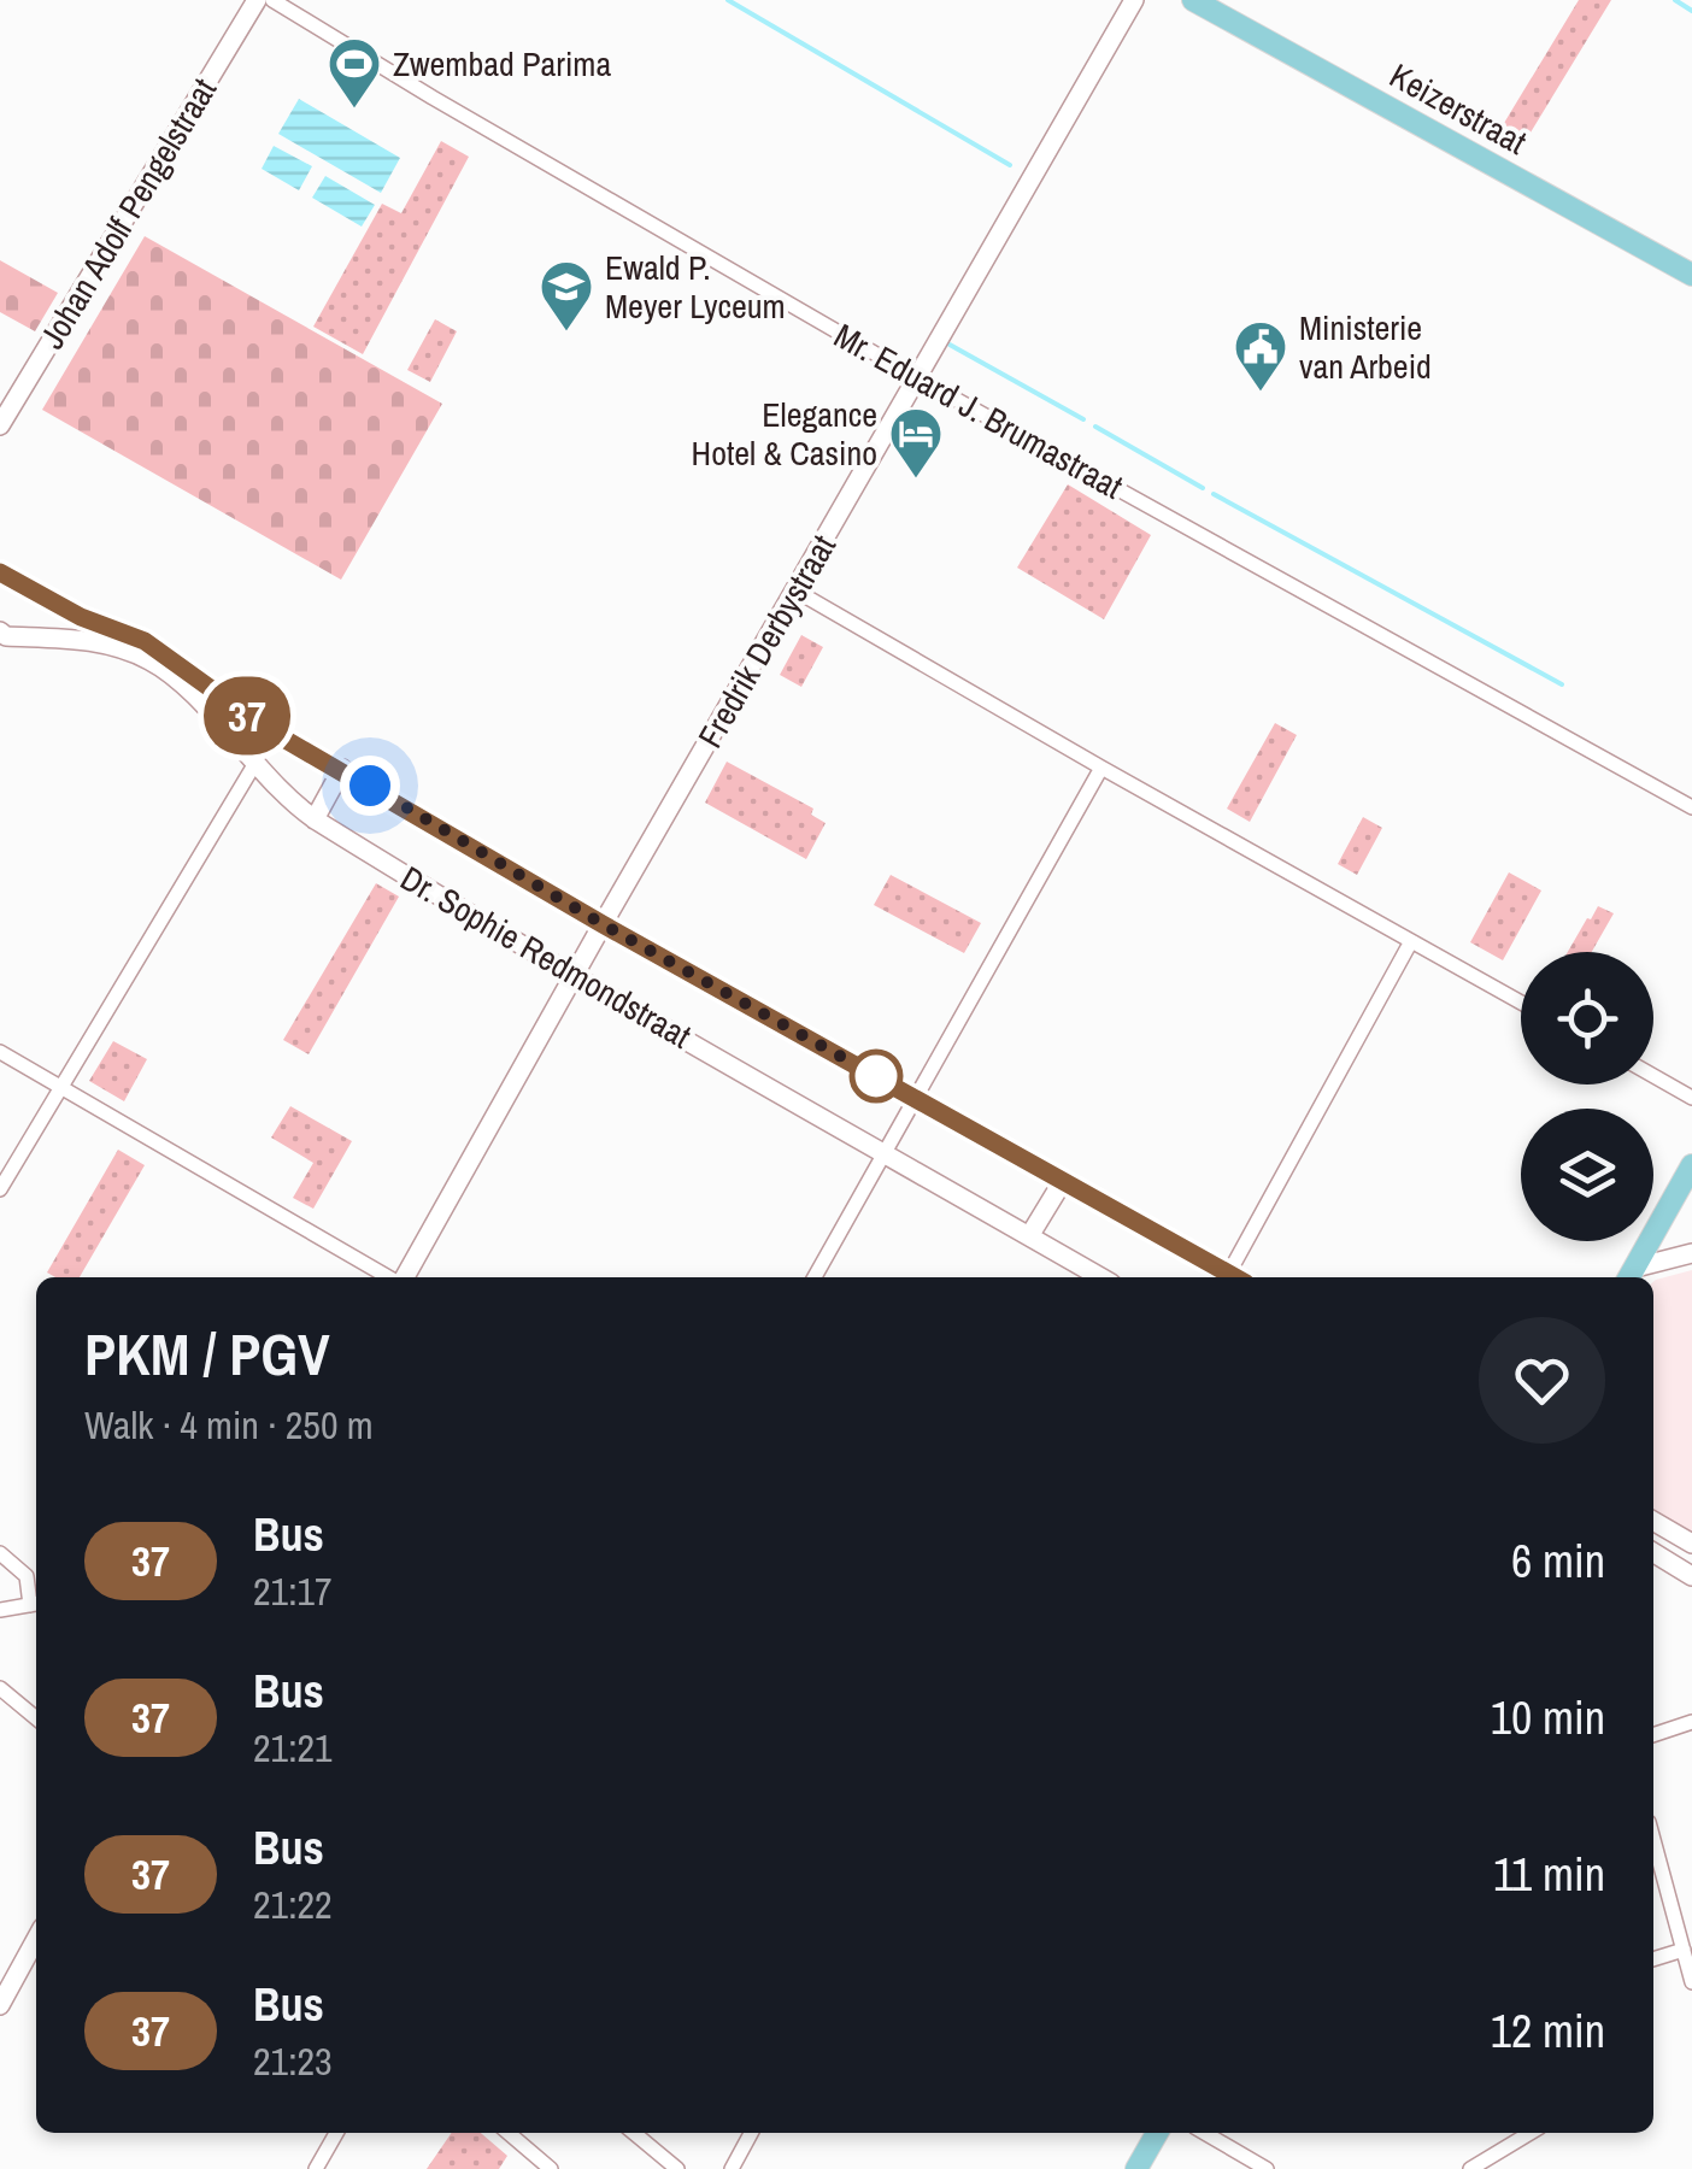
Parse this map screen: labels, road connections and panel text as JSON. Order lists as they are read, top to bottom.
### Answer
{
  "streets": {
    "main road": ["Keizerstraat"],
    "street": [
      "Johan Adolf Pengelstraat",
      "Mr. Eduard J. Brumastraat",
      "Fredrik Derbystraat",
      "Dr. Sophie Redmondstraat"
    ]
  },
  "crossings": [
    ["Mr. Eduard J. Brumastraat", "Fredrik Derbystraat"],
    ["Fredrik Derbystraat", "Dr. Sophie Redmondstraat"]
  ],
  "places": {
    "sports": ["Zwembad Parima"],
    "school or university": ["Ewald P. Meyer Lyceum"],
    "public building": ["Ministerie van Arbeid"],
    "hotel": ["Elegance Hotel & Casino"]
  },
  "lines": ["bus line 37"],
  "page": {
    "on_map": "37",
    "heading": ["PKM / PGV", "Walk · 4 min · 250 m"],
    "list": [
      {
        "mark": "37",
        "name": "Bus",
        "note": "21:17",
        "value": "6 min"
      },
      {
        "mark": "37",
        "name": "Bus",
        "note": "21:21",
        "value": "10 min"
      },
      {
        "mark": "37",
        "name": "Bus",
        "note": "21:22",
        "value": "11 min"
      },
      {
        "mark": "37",
        "name": "Bus",
        "note": "21:23",
        "value": "12 min"
      }
    ]
  }
}
